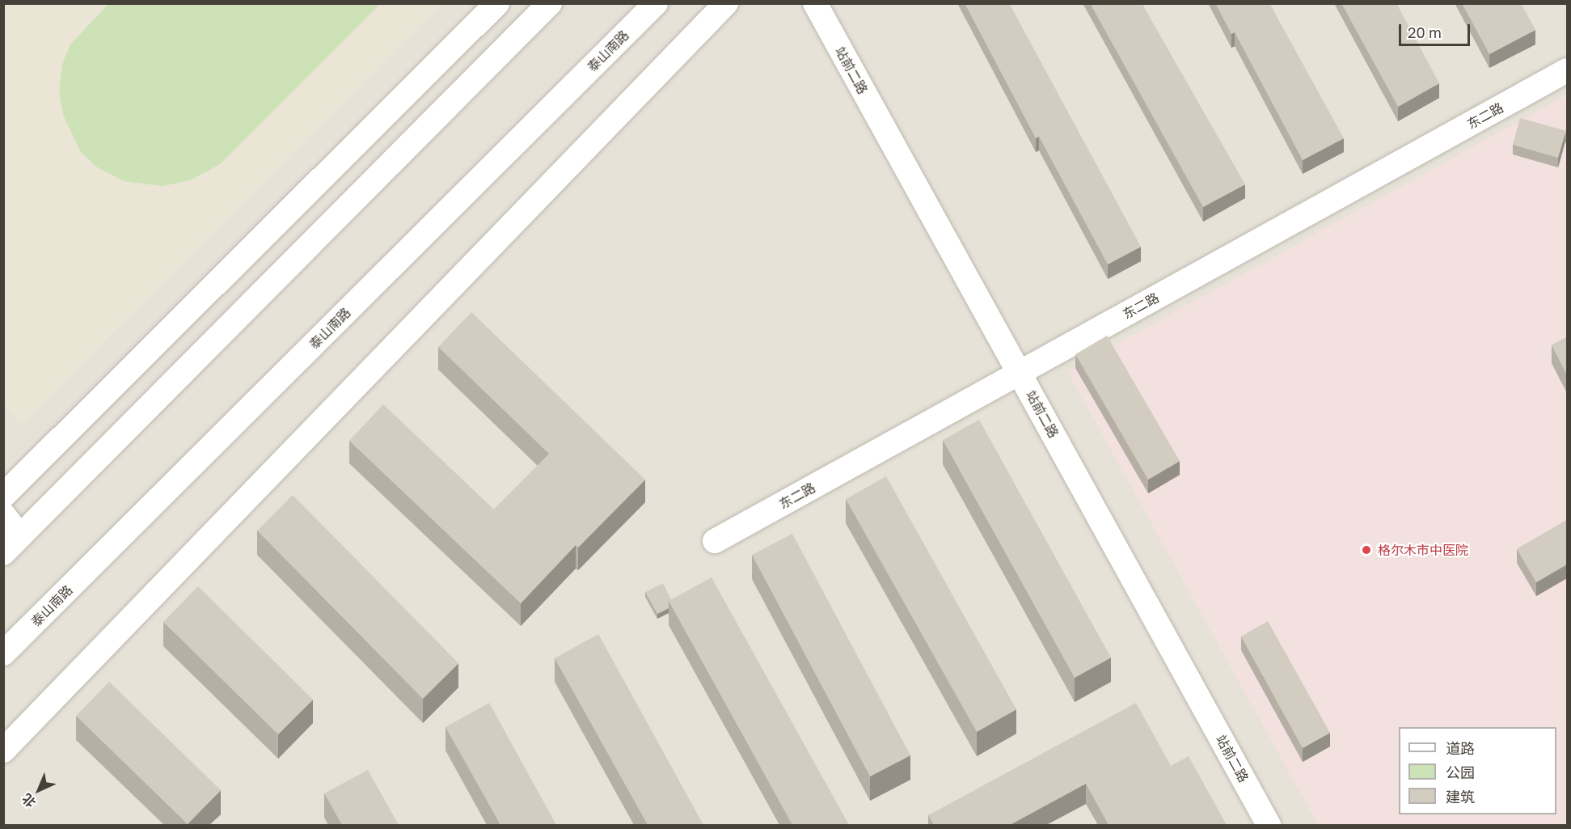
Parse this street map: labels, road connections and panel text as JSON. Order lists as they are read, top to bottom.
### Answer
{
  "streets": {
    "street": ["泰山南路", "站前二路", "东二路"]
  },
  "crossings": [
    ["站前二路", "东二路"]
  ],
  "places": ["格尔木市中医院"],
  "legend": ["道路", "公园", "建筑"],
  "scale_bar": "20 m",
  "north": "bottom left"
}
